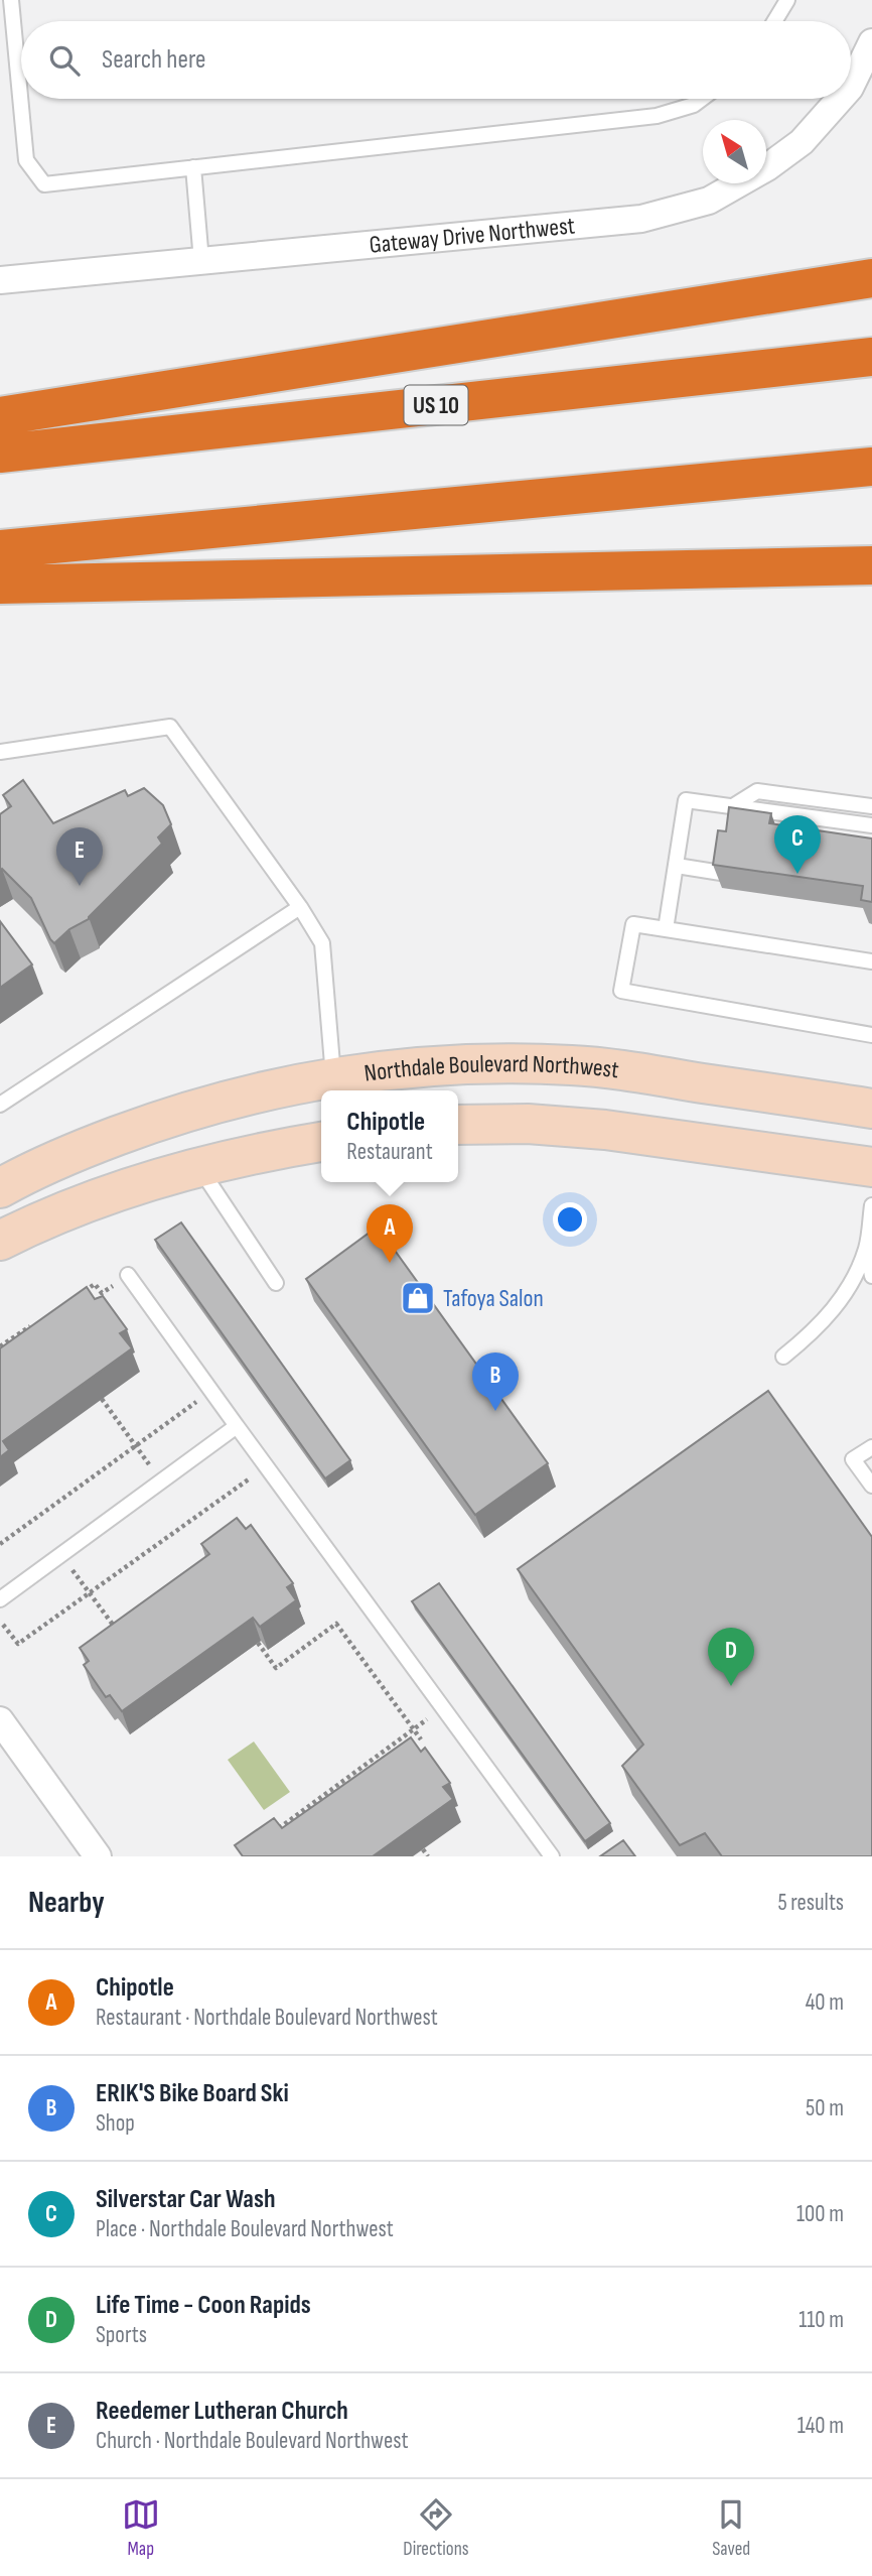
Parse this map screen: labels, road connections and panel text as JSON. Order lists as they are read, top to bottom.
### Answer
{
  "streets": {
    "highway": ["US 10"],
    "street": ["Gateway Drive Northwest", "Northdale Boulevard Northwest"]
  },
  "places": {
    "shop": ["Tafoya Salon"]
  },
  "north": "top left",
  "page": {
    "search": "Search here",
    "pins": [
      "C",
      "E",
      "A",
      "B",
      "D"
    ],
    "popup": ["Chipotle", "Restaurant"],
    "heading": ["Nearby", "5 results"],
    "list": [
      {
        "mark": "A",
        "name": "Chipotle",
        "note": "Restaurant · Northdale Boulevard Northwest",
        "value": "40 m"
      },
      {
        "mark": "B",
        "name": "ERIK'S Bike Board Ski",
        "note": "Shop",
        "value": "50 m"
      },
      {
        "mark": "C",
        "name": "Silverstar Car Wash",
        "note": "Place · Northdale Boulevard Northwest",
        "value": "100 m"
      },
      {
        "mark": "D",
        "name": "Life Time - Coon Rapids",
        "note": "Sports",
        "value": "110 m"
      },
      {
        "mark": "E",
        "name": "Reedemer Lutheran Church",
        "note": "Church · Northdale Boulevard Northwest",
        "value": "140 m"
      }
    ],
    "nav": ["Map", "Directions", "Saved"]
  }
}
